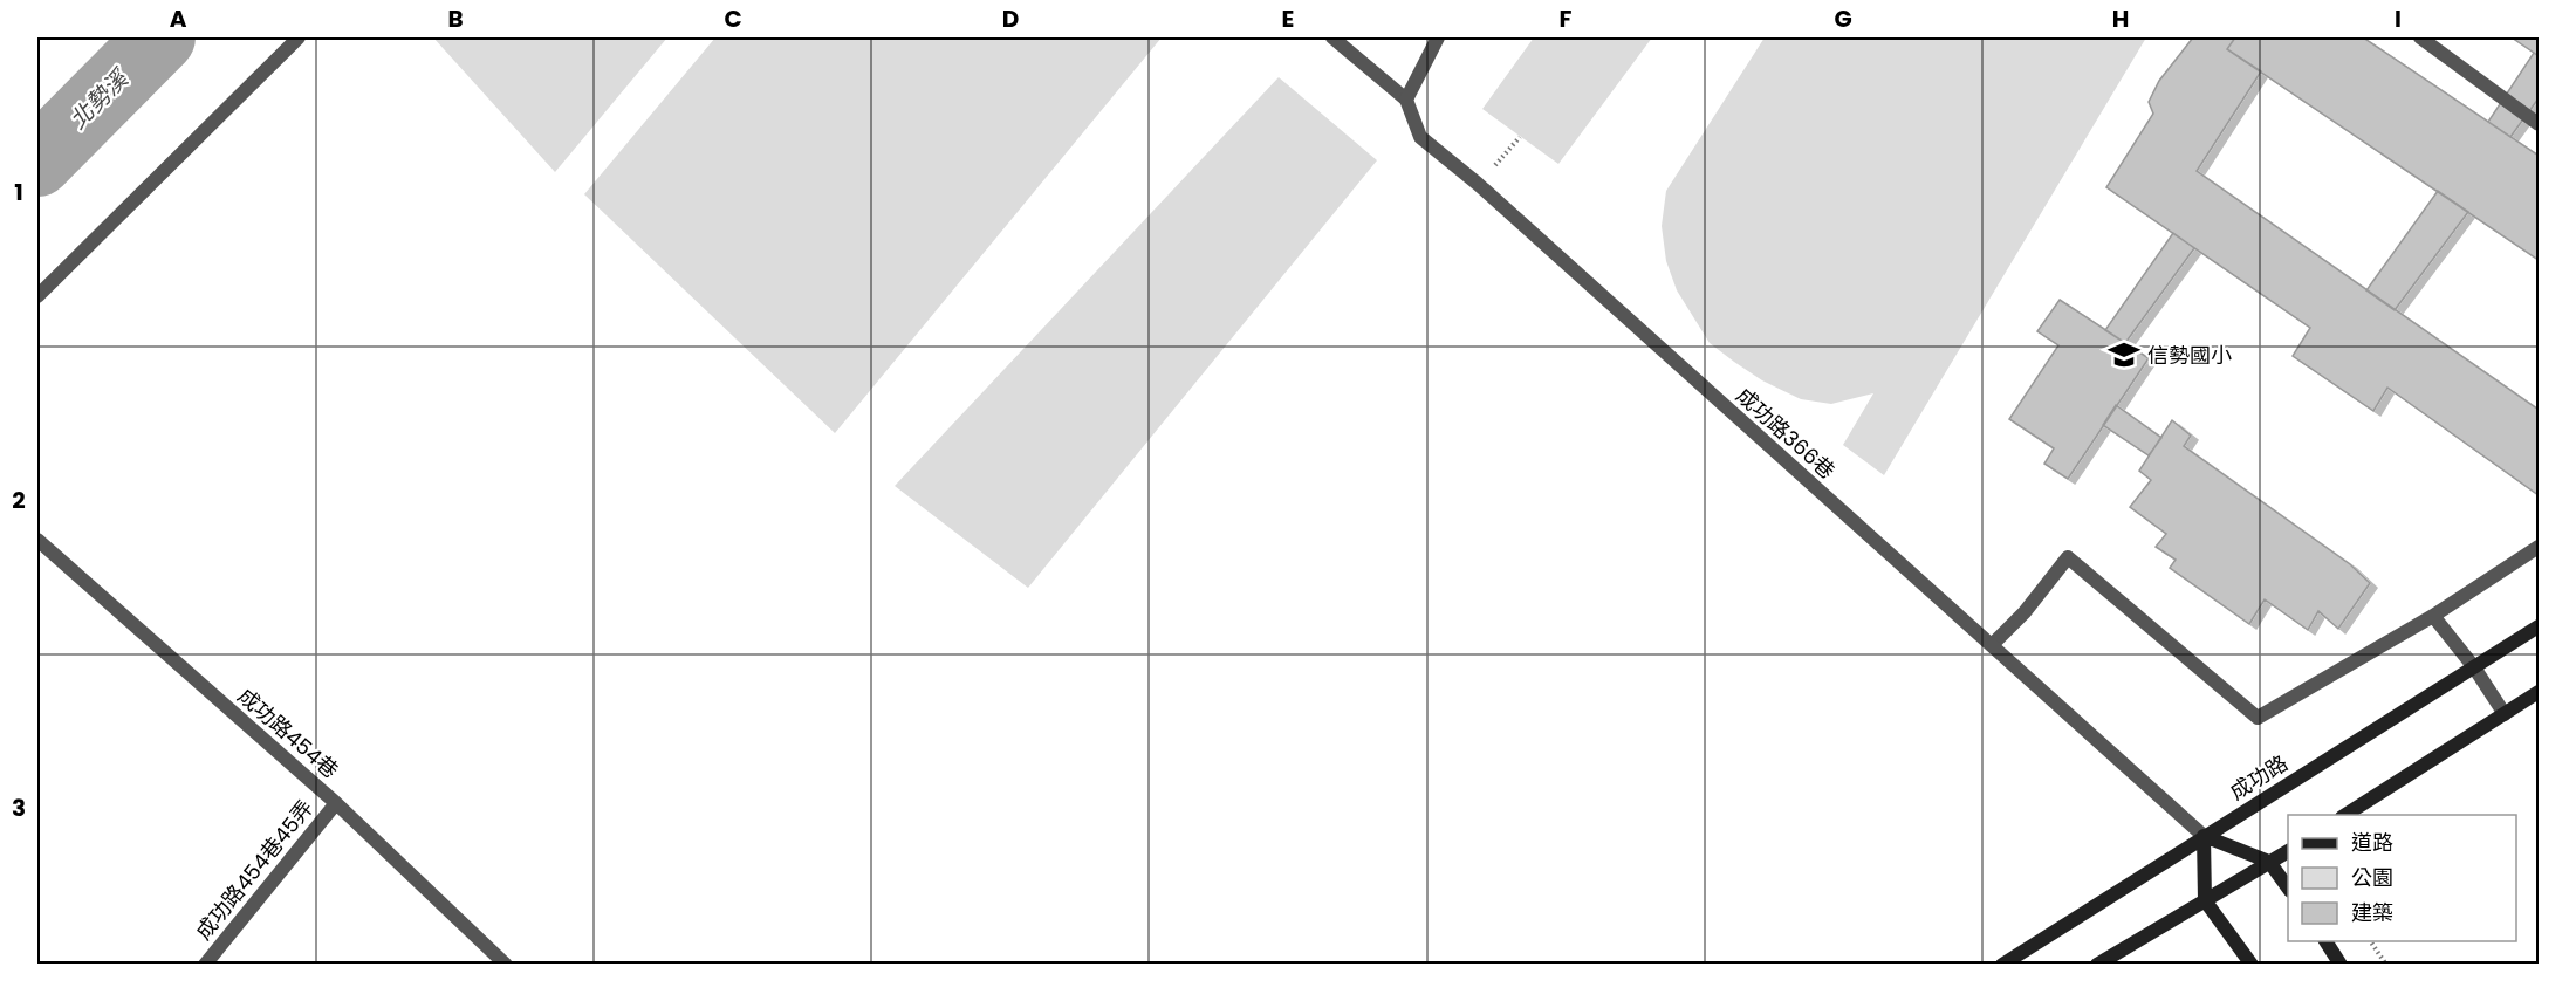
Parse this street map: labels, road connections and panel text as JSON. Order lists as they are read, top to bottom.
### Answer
{
  "streets": {
    "street": [
      "成功路366巷",
      "成功路454巷",
      "成功路",
      "成功路454巷45弄"
    ]
  },
  "crossings": [
    ["成功路366巷", "成功路"],
    ["成功路454巷", "成功路454巷45弄"]
  ],
  "water": ["北勢溪"],
  "places": {
    "school or university": ["信勢國小"]
  },
  "legend": ["道路", "公園", "建築"],
  "grid": {
    "columns": [
      "A",
      "B",
      "C",
      "D",
      "E",
      "F",
      "G",
      "H",
      "I"
    ],
    "rows": ["1", "2", "3"]
  }
}
